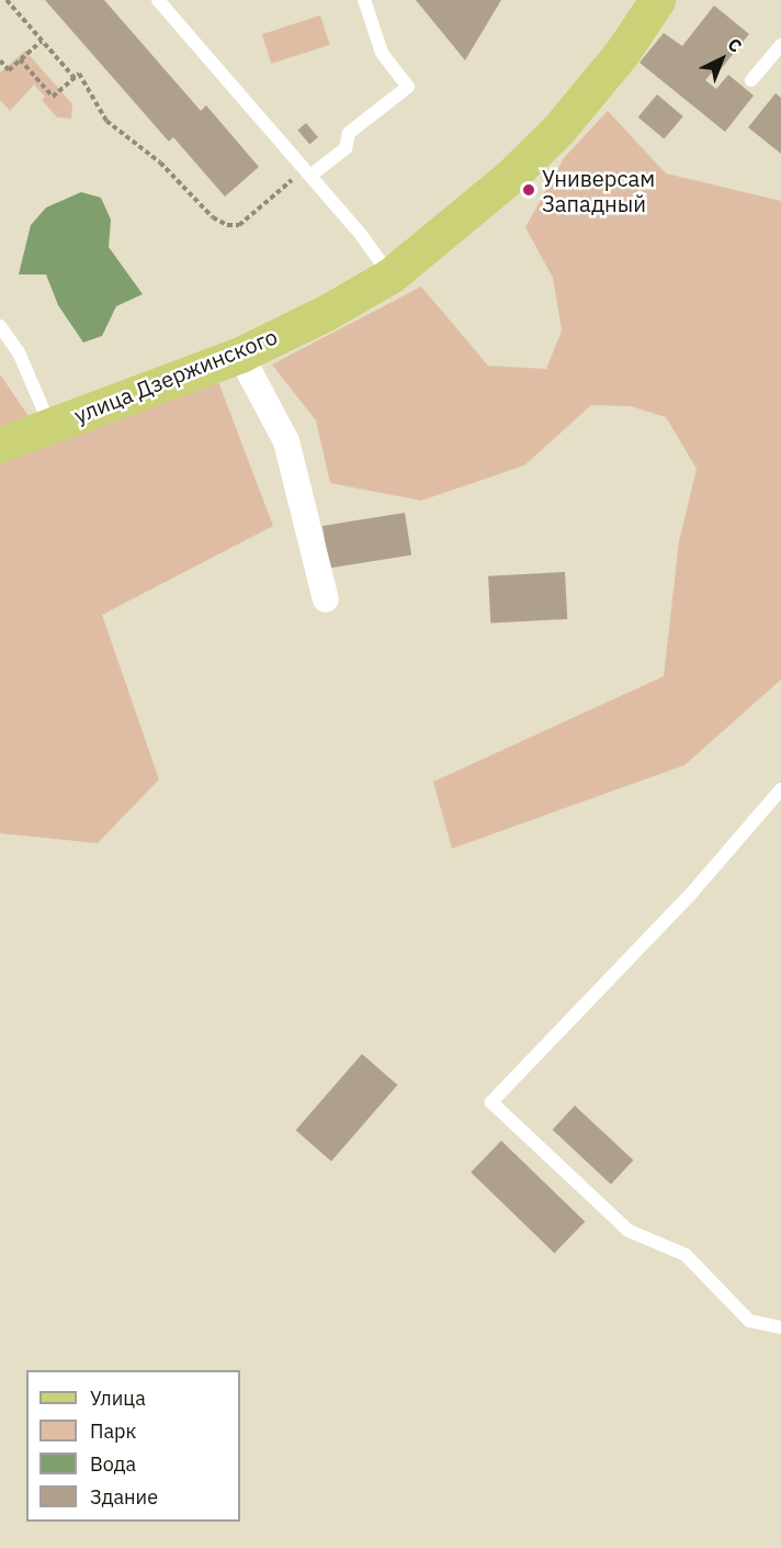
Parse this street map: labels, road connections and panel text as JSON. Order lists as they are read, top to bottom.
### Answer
{
  "streets": {
    "main road": ["улица Дзержинского"]
  },
  "places": ["Универсам Западный"],
  "legend": [
    "Улица",
    "Парк",
    "Вода",
    "Здание"
  ],
  "north": "top right"
}
